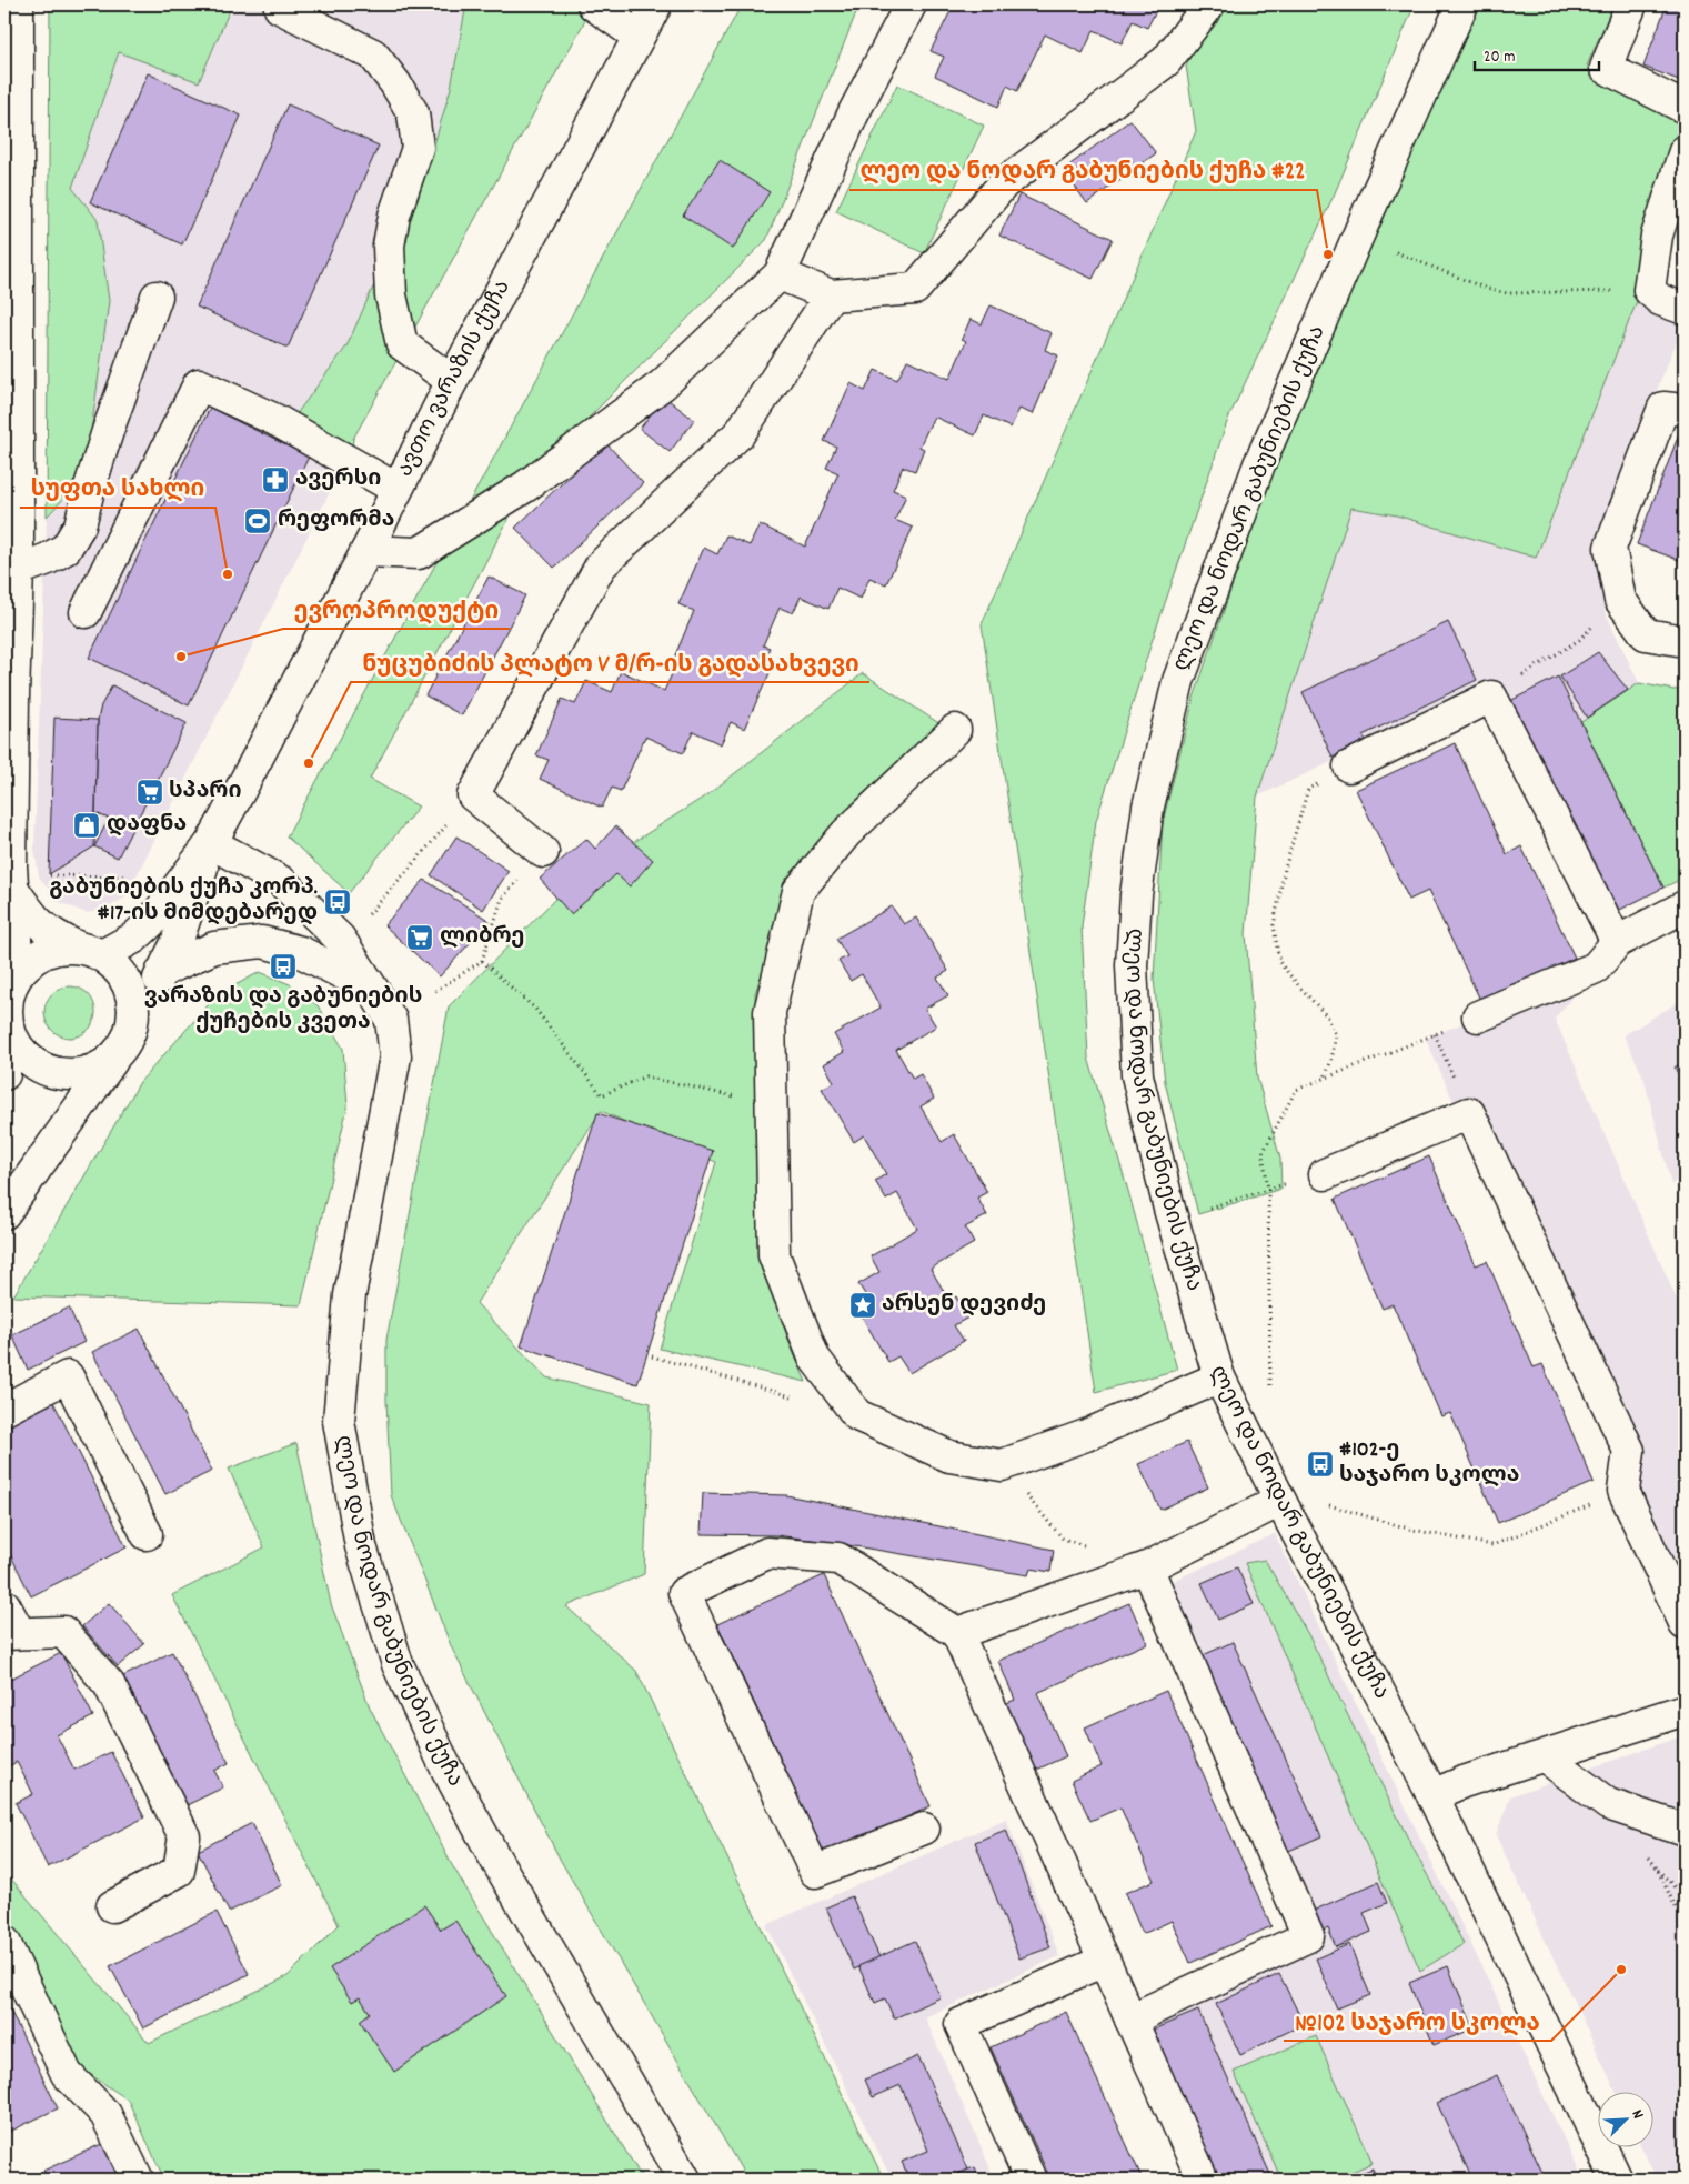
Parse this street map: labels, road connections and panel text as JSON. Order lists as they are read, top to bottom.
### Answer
{
  "streets": {
    "street": ["ავთო ვარაზის ქუჩა", "ლეო და ნოდარ გაბუნიების ქუჩა"]
  },
  "crossings": [
    ["ავთო ვარაზის ქუჩა", "ლეო და ნოდარ გაბუნიების ქუჩა"]
  ],
  "places": {
    "other": [
      "ლეო და ნოდარ გაბუნიების ქუჩა #22",
      "სუფთა სახლი",
      "ევროპროდუქტი",
      "ნუცუბიძის პლატო V მ/რ-ის გადასახვევი",
      "№102 საჯარო სკოლა"
    ],
    "pharmacy": ["ავერსი"],
    "sports": ["რეფორმა"],
    "supermarket": ["სპარი", "ლიბრე"],
    "shop": ["დაფნა"],
    "bus stop": ["გაბუნიების ქუჩა კორპ. #17-ის მიმდებარედ", "ვარაზის და გაბუნიების ქუჩების კვეთა", "#102-ე საჯარო სკოლა"],
    "place": ["არსენ დევიძე"]
  },
  "scale_bar": "20 m",
  "north": "top right"
}
